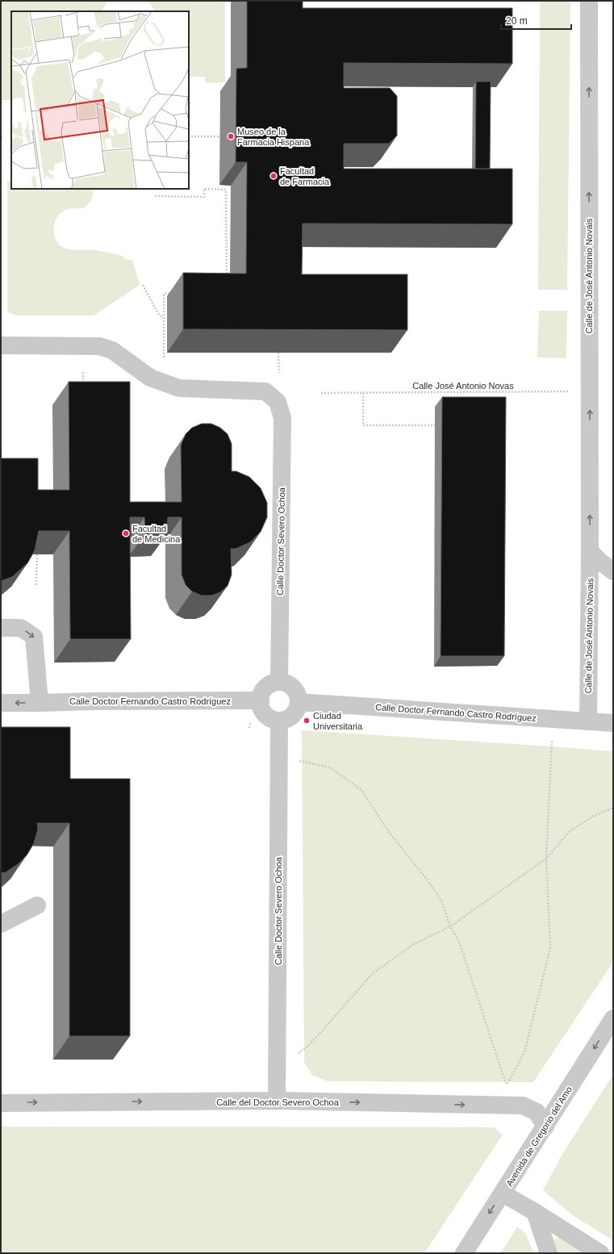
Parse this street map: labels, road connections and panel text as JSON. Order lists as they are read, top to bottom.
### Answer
{
  "streets": {
    "street": [
      "Calle de José Antonio Novais",
      "Calle Doctor Severo Ochoa",
      "Calle Doctor Fernando Castro Rodríguez",
      "Calle del Doctor Severo Ochoa",
      "Avenida de Gregorio del Amo"
    ],
    "path": ["Calle José Antonio Novas"]
  },
  "crossings": [
    ["Calle de José Antonio Novais", "Calle José Antonio Novas"],
    ["Calle de José Antonio Novais", "Calle Doctor Fernando Castro Rodríguez"],
    ["Calle Doctor Severo Ochoa", "Calle Doctor Fernando Castro Rodríguez"],
    ["Calle Doctor Severo Ochoa", "Calle del Doctor Severo Ochoa"],
    ["Calle del Doctor Severo Ochoa", "Avenida de Gregorio del Amo"]
  ],
  "one_way": ["Calle de José Antonio Novais", "Calle del Doctor Severo Ochoa", "Avenida de Gregorio del Amo"],
  "places": [
    "Museo de la Farmacia Hispana",
    "Facultad de Farmacia",
    "Facultad de Medicina",
    "Ciudad Universitaria"
  ],
  "scale_bar": "20 m"
}
